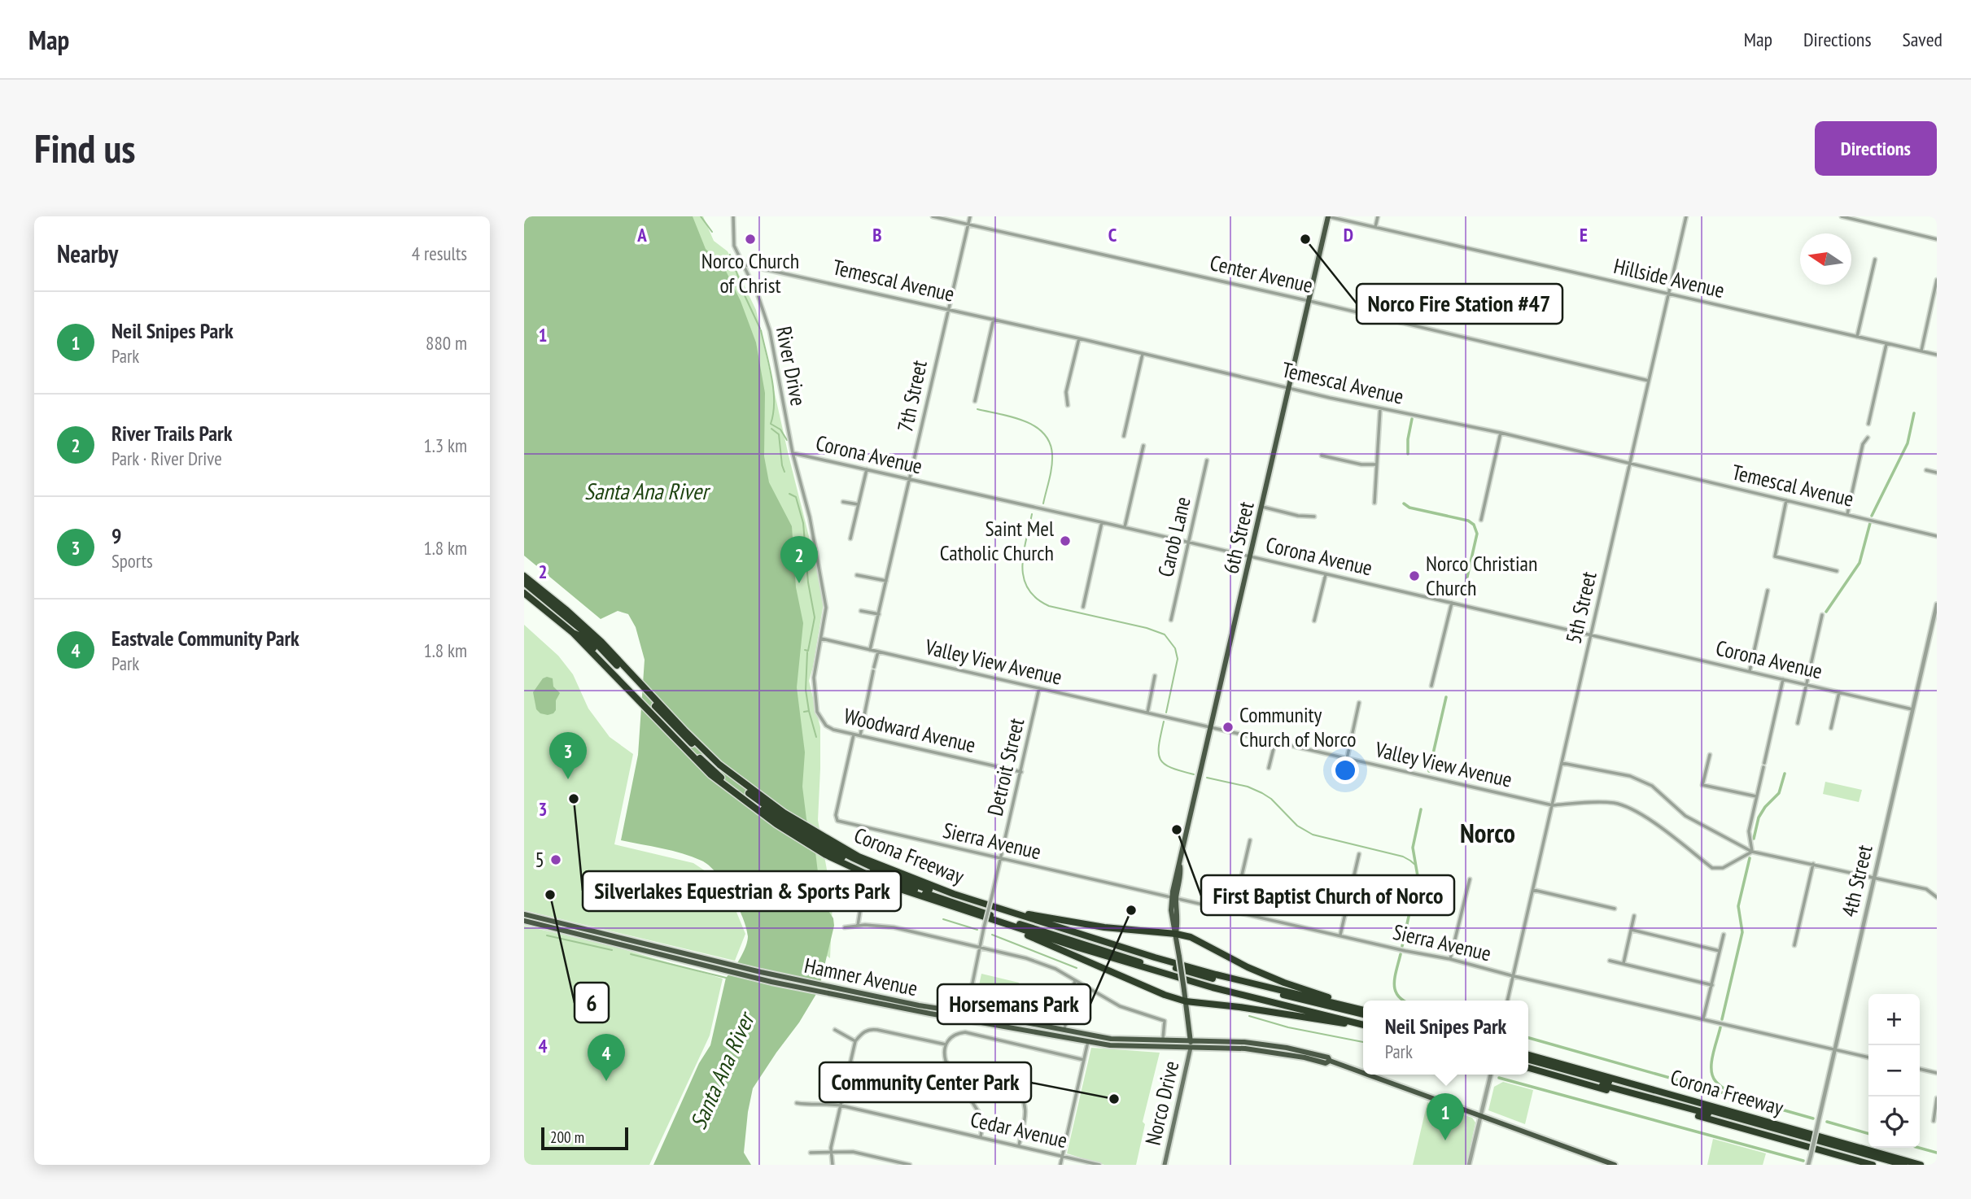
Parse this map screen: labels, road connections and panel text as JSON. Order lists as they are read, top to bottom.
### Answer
{
  "streets": {
    "highway": ["Corona Freeway"],
    "main road": ["6th Street", "Hamner Avenue", "Norco Drive"],
    "street": [
      "Center Avenue",
      "Hillside Avenue",
      "Temescal Avenue",
      "River Drive",
      "7th Street",
      "Corona Avenue",
      "Carob Lane",
      "5th Street",
      "Valley View Avenue",
      "Woodward Avenue",
      "Detroit Street",
      "Sierra Avenue",
      "4th Street",
      "Cedar Avenue"
    ]
  },
  "crossings": [
    ["Center Avenue", "7th Street"],
    ["Center Avenue", "6th Street"],
    ["Center Avenue", "5th Street"],
    ["Hillside Avenue", "6th Street"],
    ["Hillside Avenue", "5th Street"],
    ["Temescal Avenue", "River Drive"],
    ["Temescal Avenue", "7th Street"],
    ["Temescal Avenue", "6th Street"],
    ["Temescal Avenue", "5th Street"],
    ["River Drive", "Corona Avenue"],
    ["River Drive", "Valley View Avenue"],
    ["River Drive", "Woodward Avenue"],
    ["7th Street", "Corona Avenue"],
    ["7th Street", "Valley View Avenue"],
    ["Corona Avenue", "Carob Lane"],
    ["Corona Avenue", "6th Street"],
    ["Corona Avenue", "5th Street"],
    ["Corona Avenue", "4th Street"],
    ["6th Street", "Valley View Avenue"],
    ["6th Street", "Sierra Avenue"],
    ["6th Street", "Hamner Avenue"],
    ["6th Street", "Norco Drive"],
    ["5th Street", "Valley View Avenue"],
    ["5th Street", "Sierra Avenue"],
    ["Valley View Avenue", "Detroit Street"],
    ["Woodward Avenue", "Detroit Street"],
    ["Woodward Avenue", "Sierra Avenue"],
    ["Detroit Street", "Sierra Avenue"],
    ["Detroit Street", "Hamner Avenue"],
    ["Sierra Avenue", "4th Street"],
    ["Hamner Avenue", "Norco Drive"]
  ],
  "districts": ["Norco"],
  "water": ["Santa Ana River"],
  "places": [
    "Norco Church of Christ",
    "Norco Fire Station #47",
    "Saint Mel Catholic Church",
    "Norco Christian Church",
    "Community Church of Norco",
    "Silverlakes Equestrian & Sports Park",
    "First Baptist Church of Norco",
    "5",
    "6",
    "Horsemans Park",
    "Community Center Park"
  ],
  "scale_bar": "200 m",
  "north": "left",
  "page": {
    "header": "Map",
    "nav": ["Map", "Directions", "Saved"],
    "buttons": "Directions",
    "title": "Find us",
    "heading": ["Nearby", "4 results"],
    "list": [
      {
        "mark": "1",
        "name": "Neil Snipes Park",
        "note": "Park",
        "value": "880 m"
      },
      {
        "mark": "2",
        "name": "River Trails Park",
        "note": "Park · River Drive",
        "value": "1.3 km"
      },
      {
        "mark": "3",
        "name": "9",
        "note": "Sports",
        "value": "1.8 km"
      },
      {
        "mark": "4",
        "name": "Eastvale Community Park",
        "note": "Park",
        "value": "1.8 km"
      }
    ],
    "pins": [
      "2",
      "3",
      "4",
      "1"
    ],
    "map_buttons": ["+", "−"],
    "popup": ["Neil Snipes Park", "Park"],
    "scale": "200 m"
  },
  "grid": {
    "columns": [
      "A",
      "B",
      "C",
      "D",
      "E"
    ],
    "rows": [
      "1",
      "2",
      "3",
      "4"
    ]
  }
}
